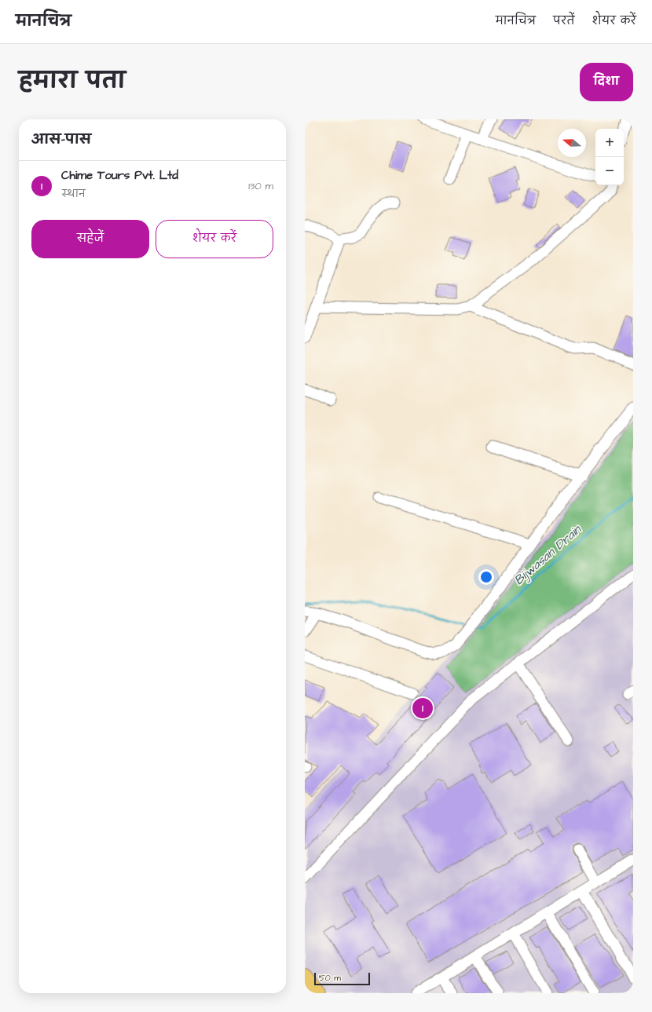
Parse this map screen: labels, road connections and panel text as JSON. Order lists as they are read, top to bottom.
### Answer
{
  "water": ["Bijwasan Drain"],
  "scale_bar": "50 m",
  "north": "left",
  "page": {
    "header": "मानचित्र",
    "nav": ["मानचित्र", "परतें", "शेयर करें"],
    "title": "हमारा पता",
    "buttons": [
      "दिशा",
      ["सहेजें", "शेयर करें"]
    ],
    "heading": "आस-पास",
    "map_buttons": ["+", "−"],
    "list": [
      {
        "mark": "1",
        "name": "Chime Tours Pvt. Ltd",
        "note": "स्थान",
        "value": "130 m"
      }
    ],
    "pins": "1",
    "scale": "50 m"
  }
}
